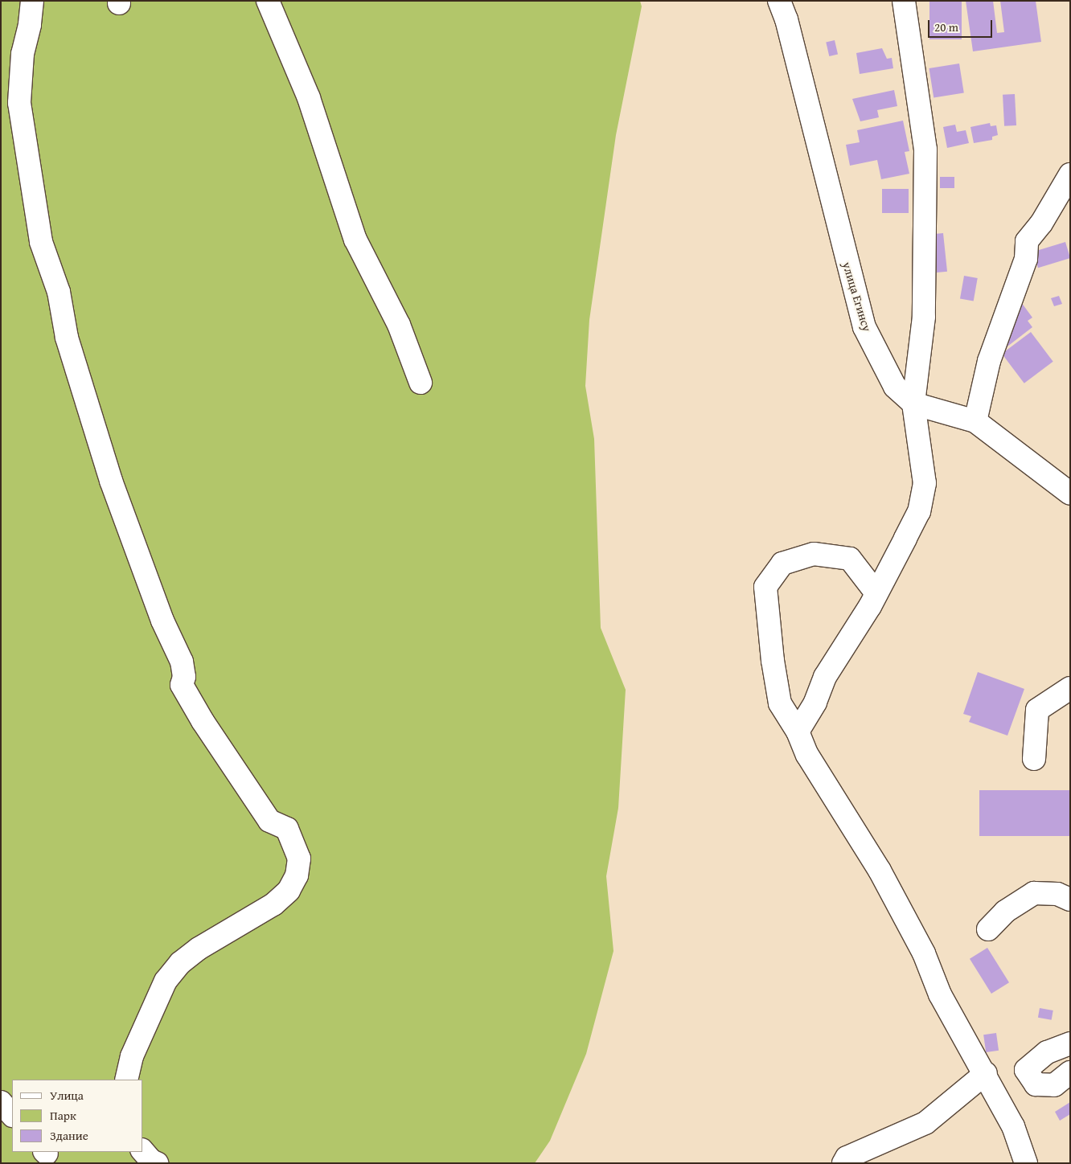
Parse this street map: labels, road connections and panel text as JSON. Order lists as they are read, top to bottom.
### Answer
{
  "streets": {
    "street": ["улица Егинсу"]
  },
  "legend": ["Улица", "Парк", "Здание"],
  "scale_bar": "20 m"
}
